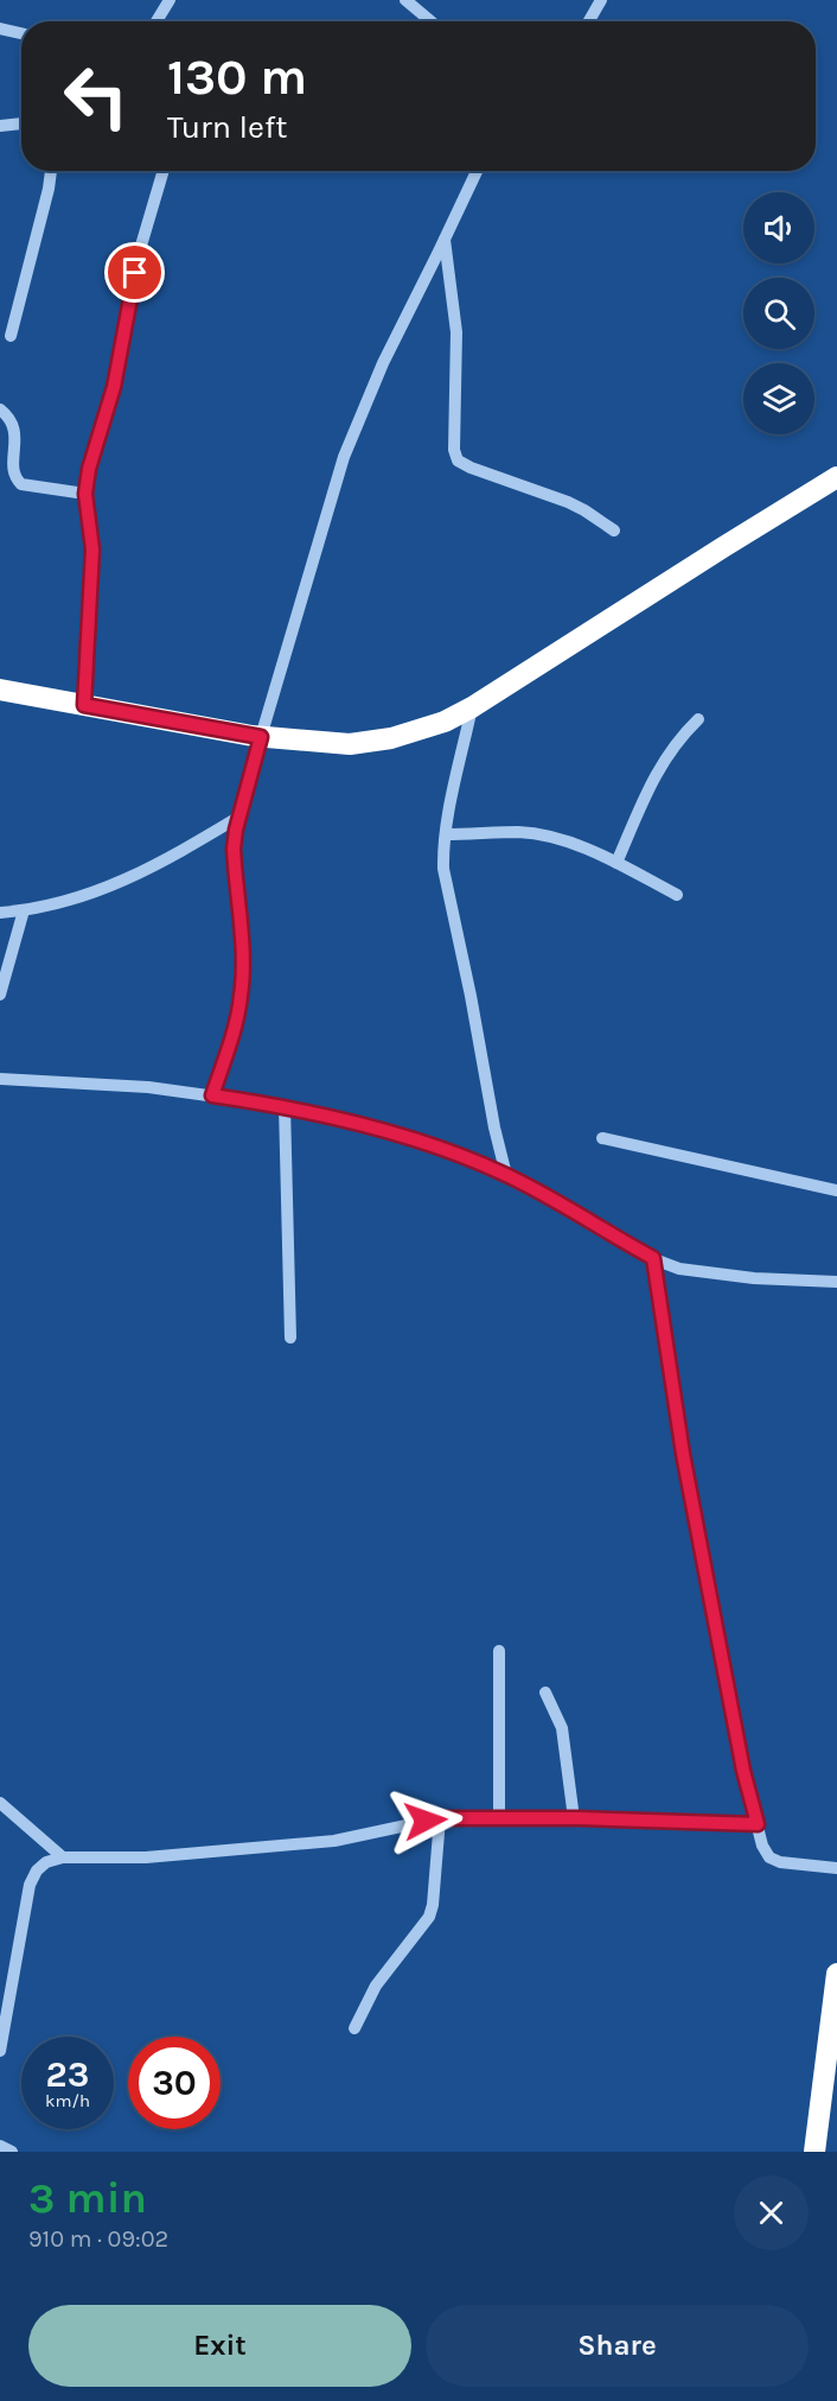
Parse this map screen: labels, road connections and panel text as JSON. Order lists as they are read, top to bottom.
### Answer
{
  "page": {
    "turn": ["130 m", "Turn left"],
    "speed": "23 km/h",
    "limit": "30",
    "heading": ["3 min", "910 m · 09:02"],
    "buttons": ["Exit", "Share"]
  }
}
